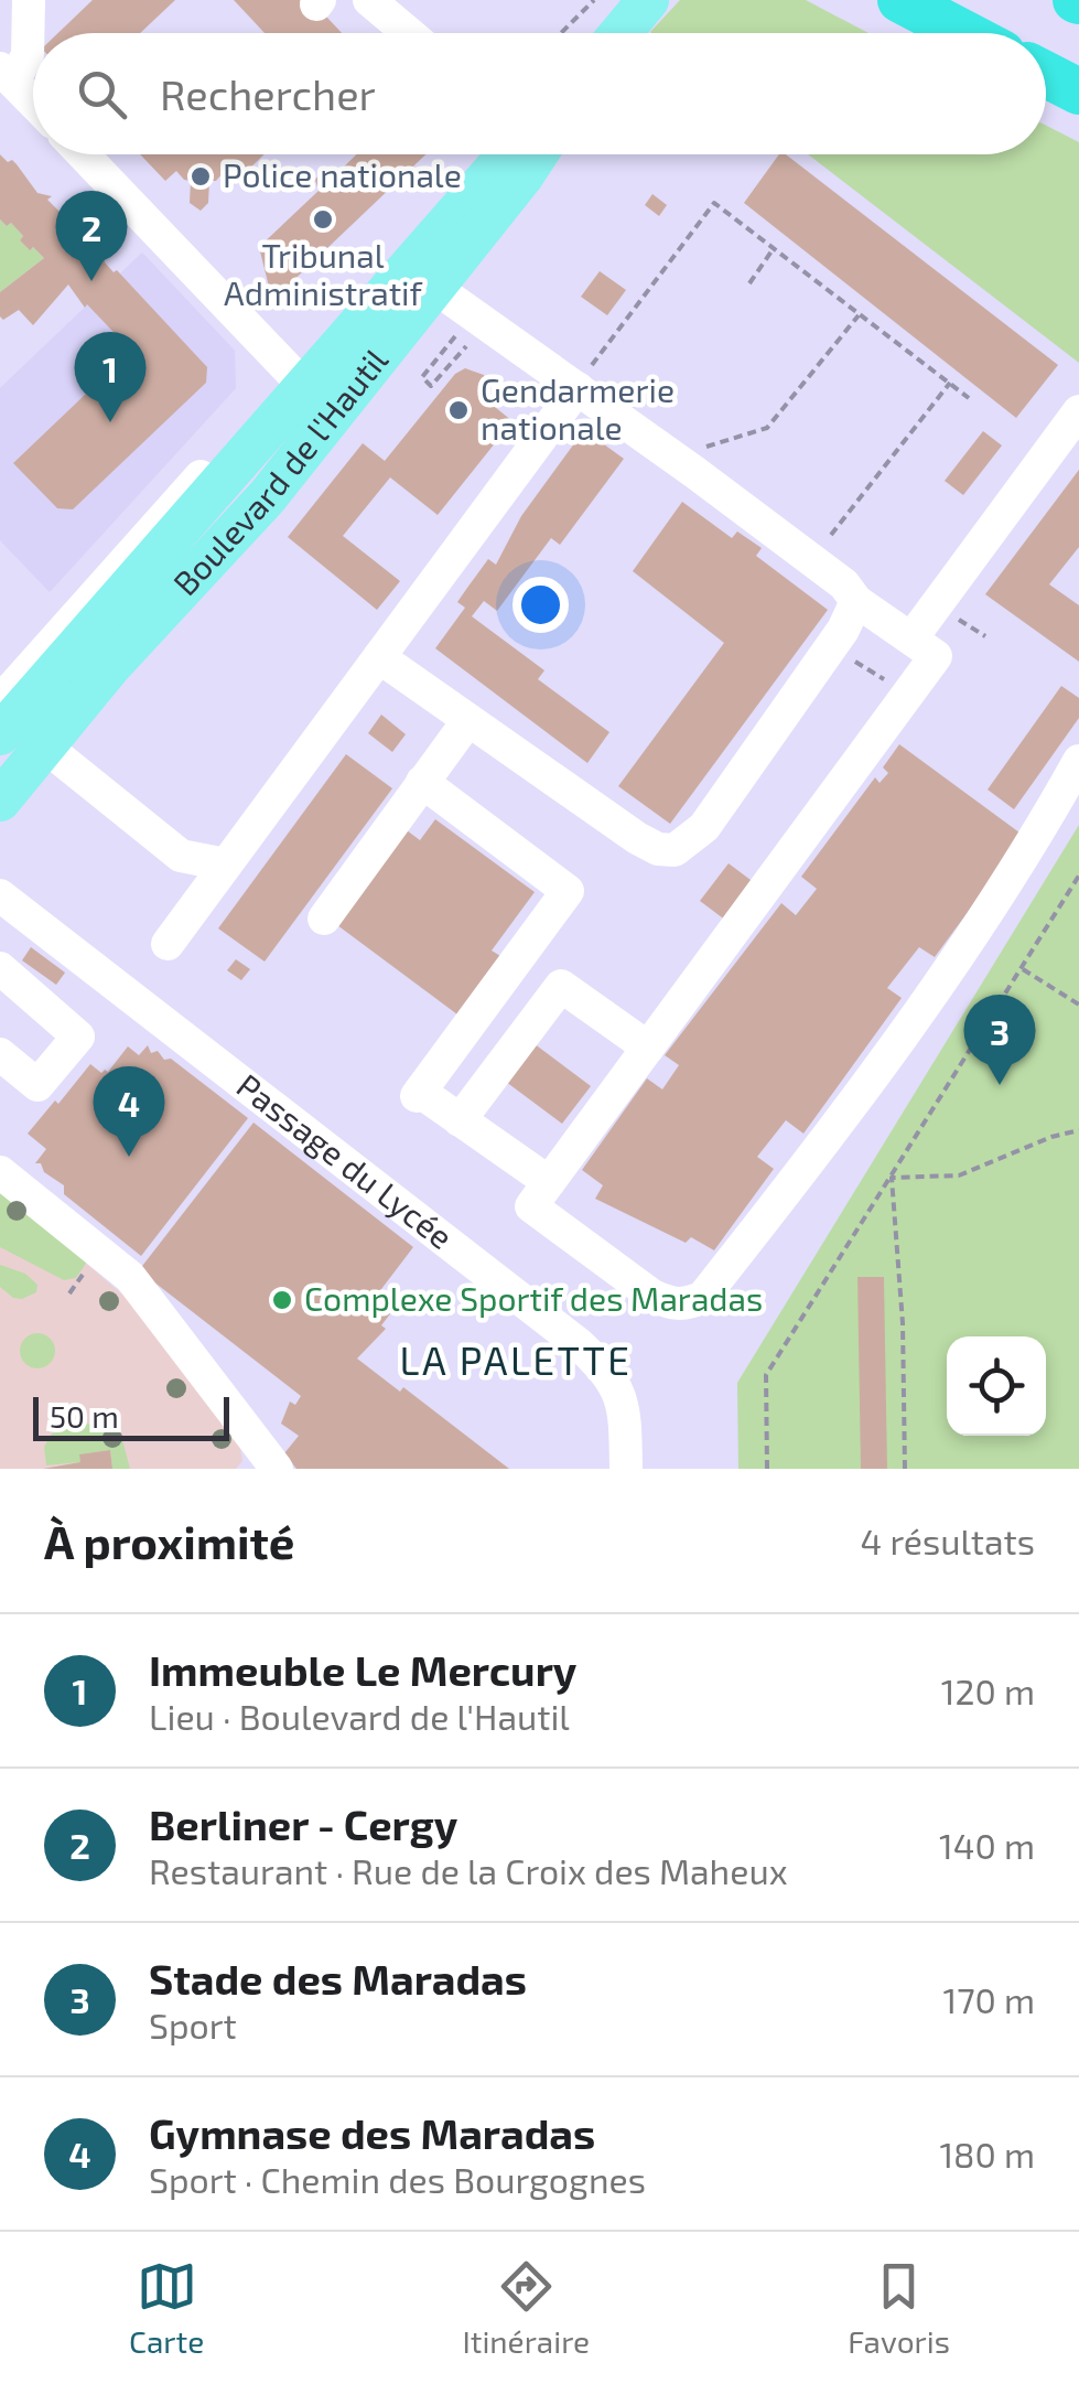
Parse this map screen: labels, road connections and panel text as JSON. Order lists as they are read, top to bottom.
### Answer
{
  "streets": {
    "main road": ["Boulevard de l'Hautil"],
    "street": ["Passage du Lycée"]
  },
  "districts": ["LA PALETTE"],
  "places": [
    "Police nationale",
    "Tribunal Administratif",
    "Gendarmerie nationale",
    "Complexe Sportif des Maradas"
  ],
  "scale_bar": "50 m",
  "page": {
    "search": "Rechercher",
    "pins": [
      "2",
      "1",
      "3",
      "4"
    ],
    "scale": "50 m",
    "heading": ["À proximité", "4 résultats"],
    "list": [
      {
        "mark": "1",
        "name": "Immeuble Le Mercury",
        "note": "Lieu · Boulevard de l'Hautil",
        "value": "120 m"
      },
      {
        "mark": "2",
        "name": "Berliner - Cergy",
        "note": "Restaurant · Rue de la Croix des Maheux",
        "value": "140 m"
      },
      {
        "mark": "3",
        "name": "Stade des Maradas",
        "note": "Sport",
        "value": "170 m"
      },
      {
        "mark": "4",
        "name": "Gymnase des Maradas",
        "note": "Sport · Chemin des Bourgognes",
        "value": "180 m"
      }
    ],
    "nav": ["Carte", "Itinéraire", "Favoris"]
  }
}
